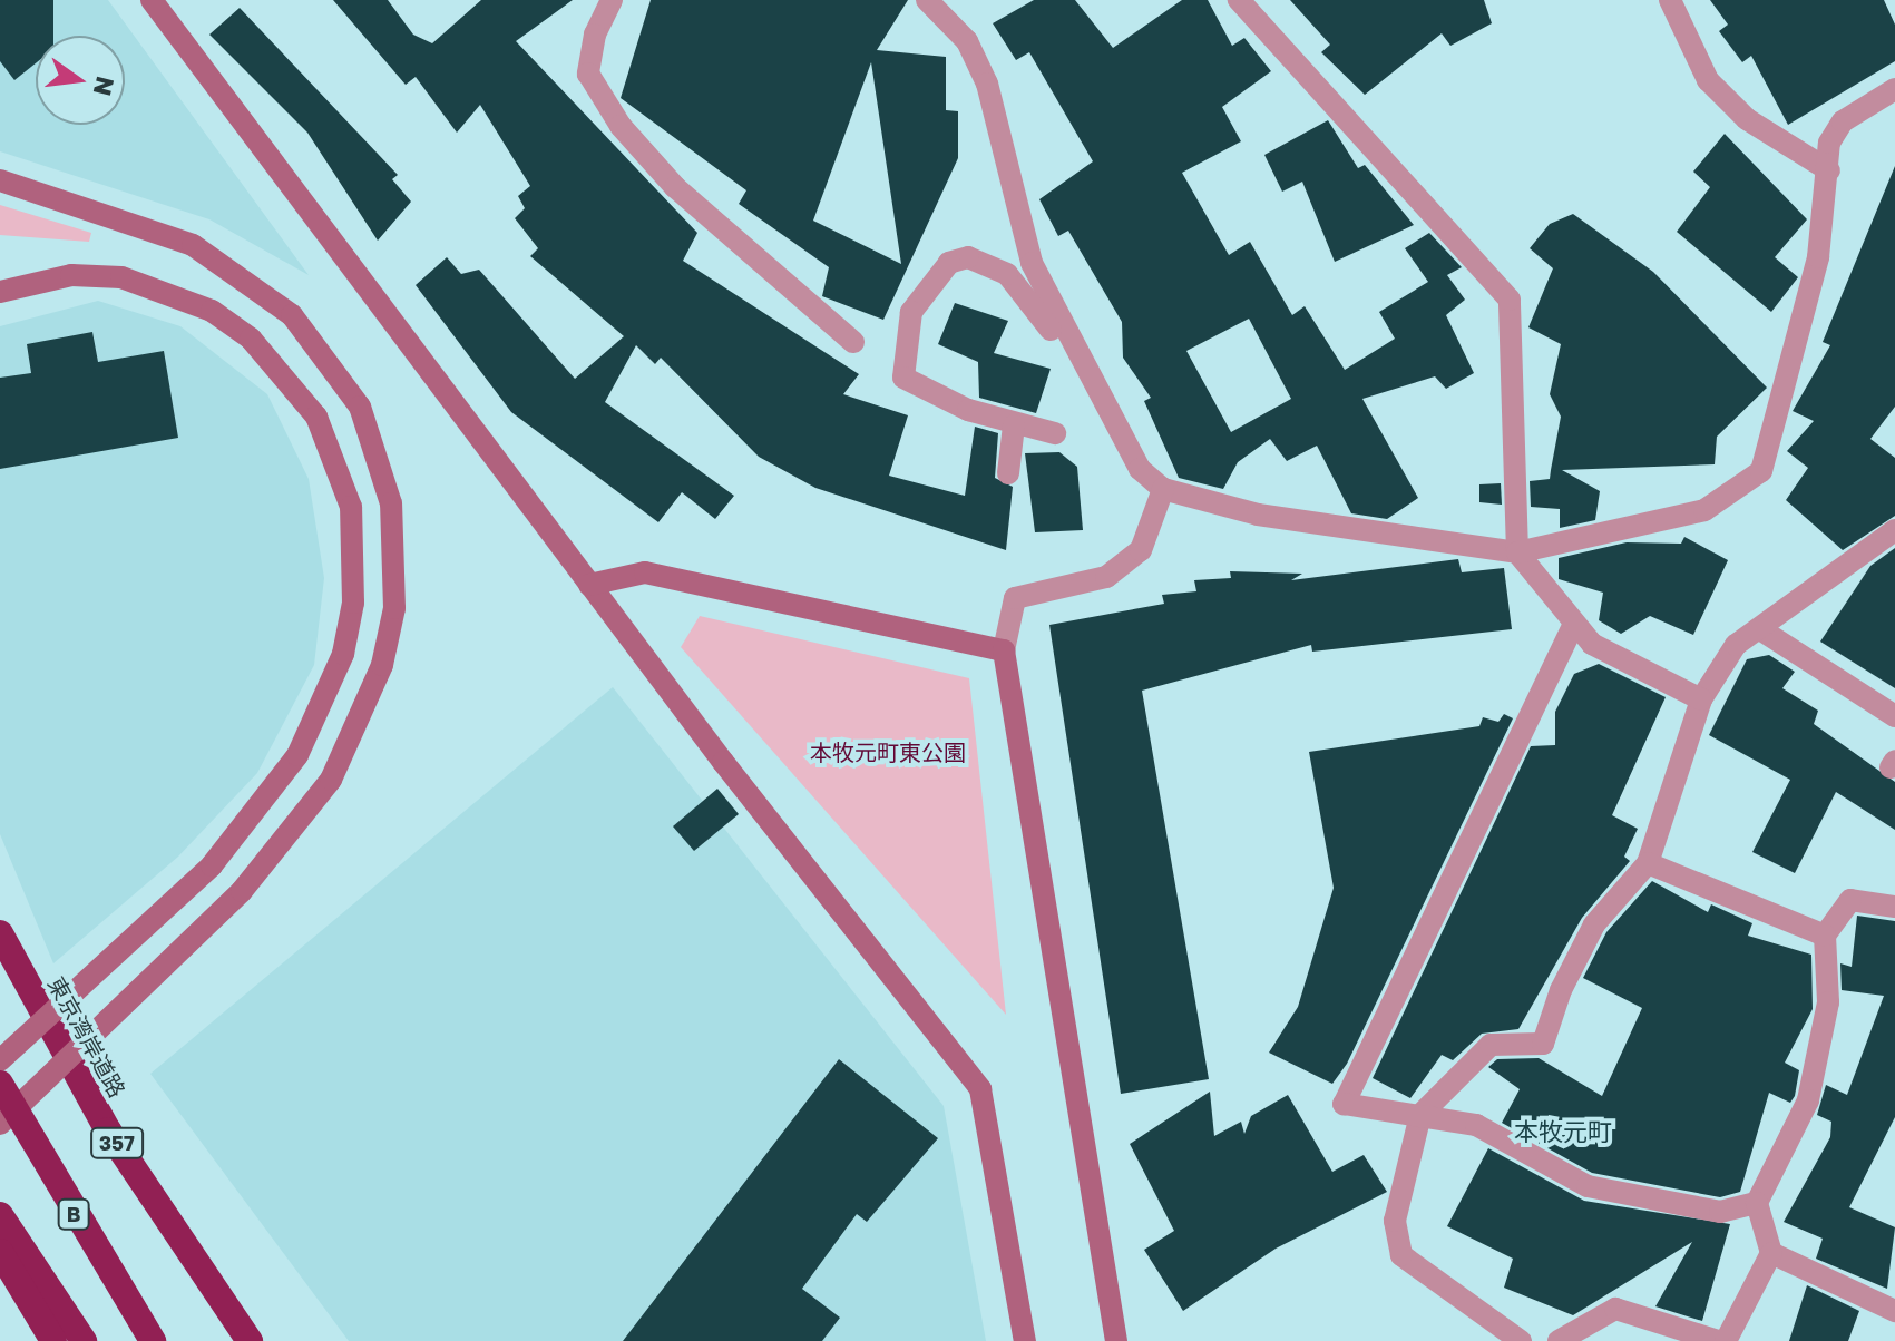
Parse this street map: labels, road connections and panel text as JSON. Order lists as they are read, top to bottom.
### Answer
{
  "streets": {
    "highway": ["東京湾岸道路", "357", "B"]
  },
  "districts": ["本牧元町"],
  "parks": ["本牧元町東公園"],
  "north": "right"
}
